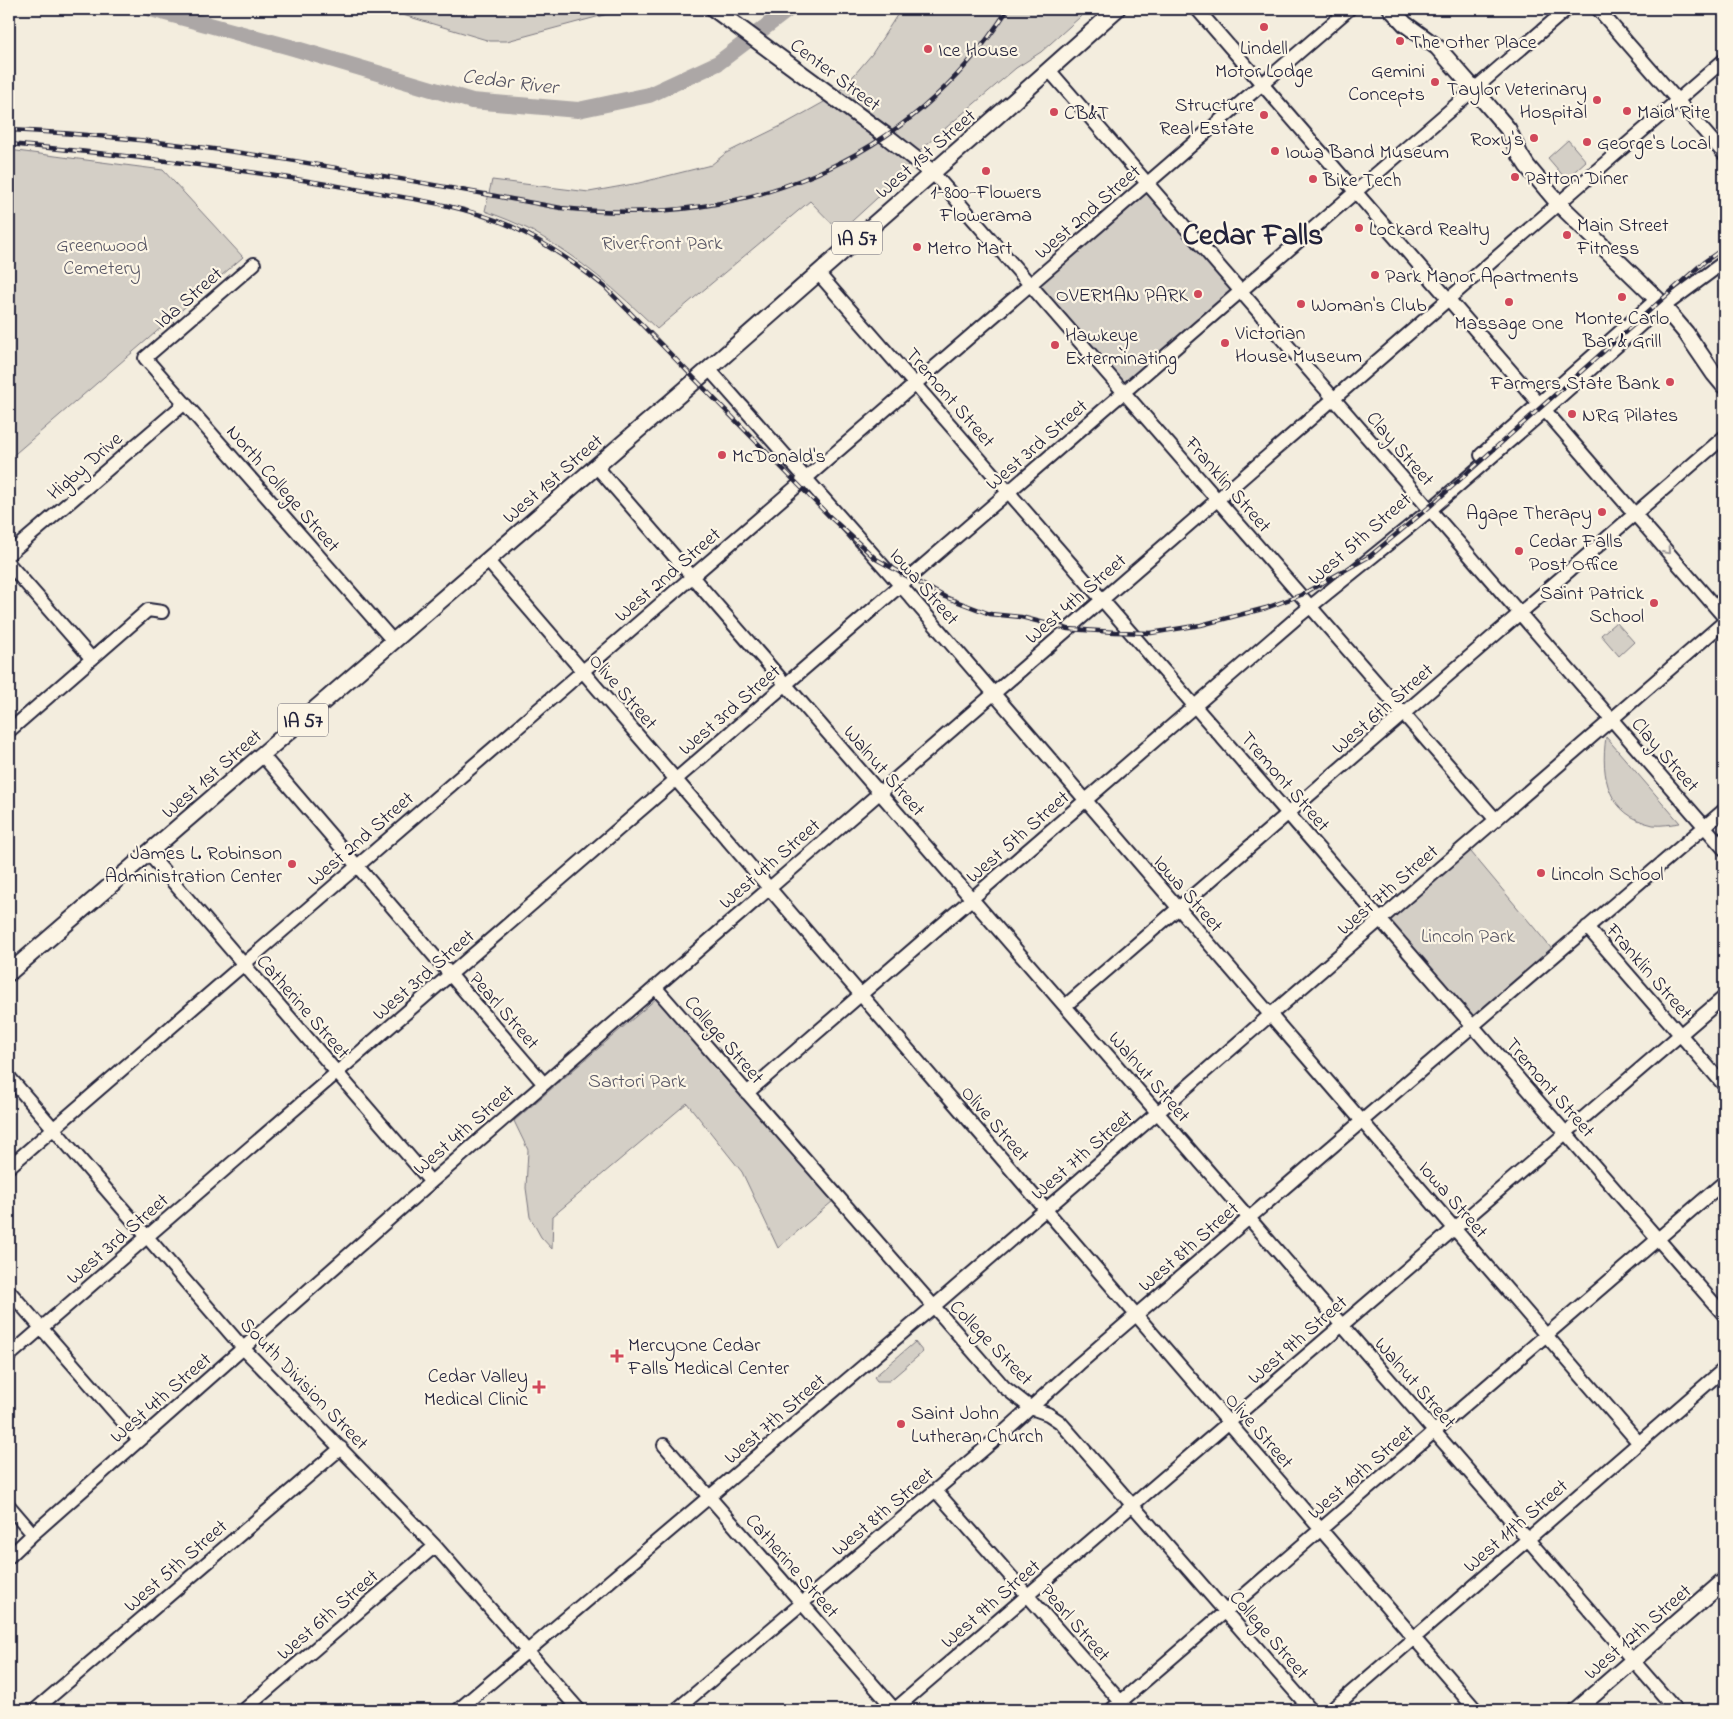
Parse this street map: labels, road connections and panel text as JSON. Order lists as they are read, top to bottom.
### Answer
{
  "streets": {
    "main road": [
      "Center Street",
      "West 1st Street",
      "IA 57",
      "West 12th Street"
    ],
    "street": [
      "West 2nd Street",
      "Ida Street",
      "Tremont Street",
      "West 3rd Street",
      "Clay Street",
      "Higby Drive",
      "Franklin Street",
      "North College Street",
      "West 5th Street",
      "Iowa Street",
      "West 4th Street",
      "Olive Street",
      "West 6th Street",
      "Walnut Street",
      "West 7th Street",
      "Catherine Street",
      "Pearl Street",
      "College Street",
      "West 8th Street",
      "West 9th Street",
      "South Division Street",
      "West 10th Street",
      "West 11th Street"
    ]
  },
  "crossings": [
    ["Center Street", "West 1st Street"],
    ["Center Street", "Franklin Street"],
    ["West 1st Street", "Tremont Street"],
    ["West 1st Street", "Clay Street"],
    ["West 1st Street", "Franklin Street"],
    ["West 1st Street", "North College Street"],
    ["West 1st Street", "Iowa Street"],
    ["West 1st Street", "Olive Street"],
    ["West 1st Street", "Walnut Street"],
    ["West 1st Street", "Catherine Street"],
    ["West 1st Street", "Pearl Street"],
    ["West 2nd Street", "Tremont Street"],
    ["West 2nd Street", "Clay Street"],
    ["West 2nd Street", "Franklin Street"],
    ["West 2nd Street", "Iowa Street"],
    ["West 2nd Street", "Olive Street"],
    ["West 2nd Street", "Walnut Street"],
    ["West 2nd Street", "Catherine Street"],
    ["West 2nd Street", "Pearl Street"],
    ["West 2nd Street", "South Division Street"],
    ["Ida Street", "North College Street"],
    ["Tremont Street", "West 3rd Street"],
    ["Tremont Street", "West 5th Street"],
    ["Tremont Street", "West 4th Street"],
    ["Tremont Street", "West 6th Street"],
    ["Tremont Street", "West 7th Street"],
    ["Tremont Street", "West 8th Street"],
    ["Tremont Street", "West 9th Street"],
    ["Tremont Street", "West 10th Street"],
    ["West 3rd Street", "Clay Street"],
    ["West 3rd Street", "Franklin Street"],
    ["West 3rd Street", "Iowa Street"],
    ["West 3rd Street", "Olive Street"],
    ["West 3rd Street", "Walnut Street"],
    ["West 3rd Street", "Catherine Street"],
    ["West 3rd Street", "Pearl Street"],
    ["West 3rd Street", "South Division Street"],
    ["Clay Street", "West 5th Street"],
    ["Clay Street", "West 4th Street"],
    ["Clay Street", "West 6th Street"],
    ["Clay Street", "West 7th Street"],
    ["Clay Street", "West 8th Street"],
    ["Higby Drive", "North College Street"],
    ["Franklin Street", "West 5th Street"],
    ["Franklin Street", "West 4th Street"],
    ["Franklin Street", "West 6th Street"],
    ["Franklin Street", "West 7th Street"],
    ["Franklin Street", "West 8th Street"],
    ["Franklin Street", "West 9th Street"],
    ["West 5th Street", "Iowa Street"],
    ["West 5th Street", "Olive Street"],
    ["West 5th Street", "Walnut Street"],
    ["West 5th Street", "College Street"],
    ["West 5th Street", "South Division Street"],
    ["Iowa Street", "West 4th Street"],
    ["Iowa Street", "West 6th Street"],
    ["Iowa Street", "West 7th Street"],
    ["Iowa Street", "West 8th Street"],
    ["Iowa Street", "West 9th Street"],
    ["Iowa Street", "West 10th Street"],
    ["Iowa Street", "West 11th Street"],
    ["West 4th Street", "Olive Street"],
    ["West 4th Street", "Walnut Street"],
    ["West 4th Street", "Catherine Street"],
    ["West 4th Street", "Pearl Street"],
    ["West 4th Street", "College Street"],
    ["West 4th Street", "South Division Street"],
    ["Olive Street", "West 7th Street"],
    ["Olive Street", "West 8th Street"],
    ["Olive Street", "West 9th Street"],
    ["Olive Street", "West 10th Street"],
    ["Olive Street", "West 11th Street"],
    ["West 6th Street", "Walnut Street"],
    ["West 6th Street", "South Division Street"],
    ["Walnut Street", "West 7th Street"],
    ["Walnut Street", "West 8th Street"],
    ["Walnut Street", "West 9th Street"],
    ["Walnut Street", "West 10th Street"],
    ["Walnut Street", "West 11th Street"],
    ["Walnut Street", "West 12th Street"],
    ["West 7th Street", "Catherine Street"],
    ["West 7th Street", "College Street"],
    ["West 7th Street", "South Division Street"],
    ["Catherine Street", "West 8th Street"],
    ["Catherine Street", "West 9th Street"],
    ["Pearl Street", "West 8th Street"],
    ["Pearl Street", "West 9th Street"],
    ["Pearl Street", "West 10th Street"],
    ["College Street", "West 8th Street"],
    ["College Street", "West 9th Street"],
    ["College Street", "West 10th Street"]
  ],
  "districts": ["Cedar Falls"],
  "water": ["Cedar River"],
  "parks": [
    "Riverfront Park",
    "Greenwood Cemetery",
    "Lincoln Park",
    "Sartori Park"
  ],
  "places": {
    "other": [
      "Lindell Motor Lodge",
      "The Other Place",
      "Ice House",
      "Gemini Concepts",
      "Taylor Veterinary Hospital",
      "Maid Rite",
      "CB&T",
      "Structure Real Estate",
      "Roxy's",
      "George's Local",
      "Iowa Band Museum",
      "1-800-Flowers Flowerama",
      "Patton Diner",
      "Bike Tech",
      "Lockard Realty",
      "Main Street Fitness",
      "Metro Mart",
      "Park Manor Apartments",
      "OVERMAN PARK",
      "Monte Carlo Bar & Grill",
      "Massage One",
      "Woman's Club",
      "Victorian House Museum",
      "Hawkeye Exterminating",
      "Farmers State Bank",
      "NRG Pilates",
      "McDonald's",
      "Agape Therapy",
      "Cedar Falls Post Office",
      "Saint Patrick School",
      "James L. Robinson Administration Center",
      "Lincoln School",
      "Saint John Lutheran Church"
    ],
    "health": ["MercyOne Cedar Falls Medical Center", "Cedar Valley Medical Clinic"]
  }
}
